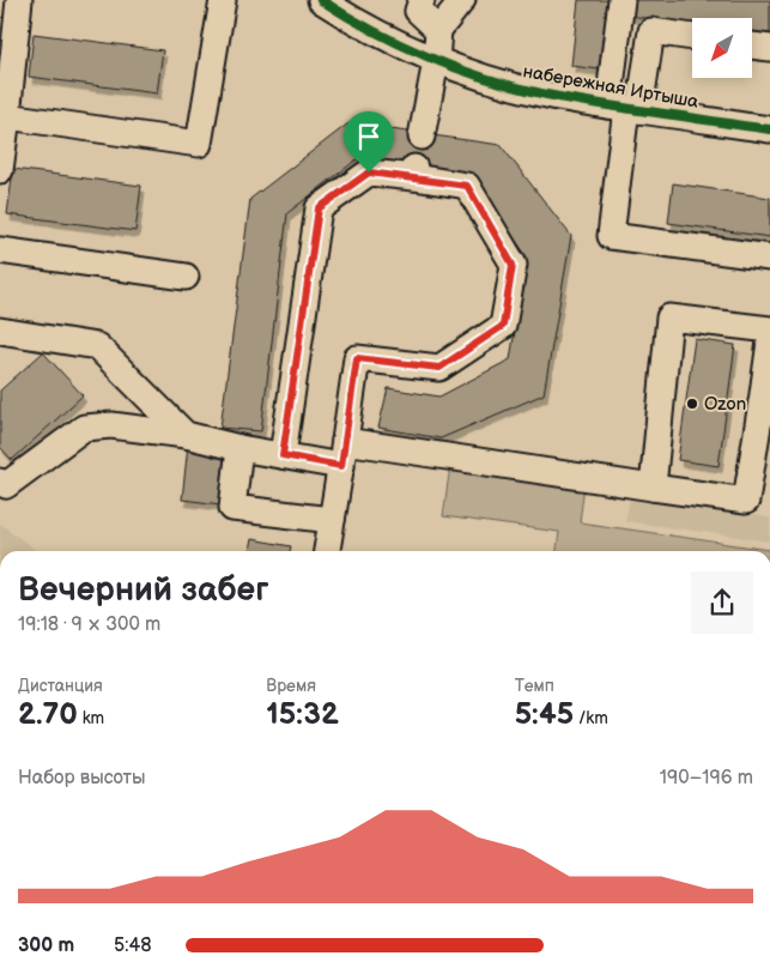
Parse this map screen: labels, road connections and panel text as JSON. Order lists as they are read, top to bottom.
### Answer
{
  "streets": {
    "street": ["набережная Иртыша"]
  },
  "places": ["Ozon"],
  "north": "bottom left",
  "page": {
    "heading": ["Вечерний забег", "19:18 · 9 × 300 m"],
    "stats": [
      ["Дистанция", "2.70 km"],
      ["Время", "15:32"],
      ["Темп", "5:45 /km"]
    ],
    "chart": ["Набор высоты", "190–196 m"],
    "list": [
      {
        "name": "300 m",
        "note": "5:48"
      }
    ]
  }
}
